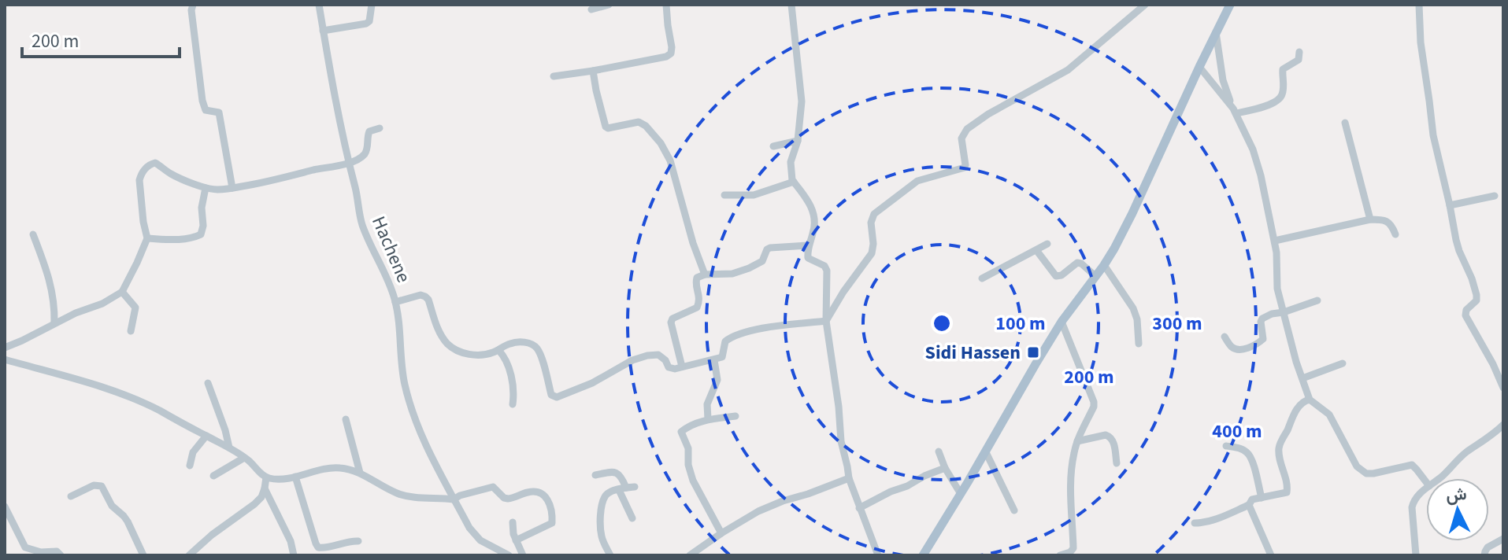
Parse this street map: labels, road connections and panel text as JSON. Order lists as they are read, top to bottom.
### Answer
{
  "streets": {
    "street": ["Hachene"]
  },
  "places": {
    "transit": ["Sidi Hassen"]
  },
  "scale_bar": "200 m",
  "north": "top",
  "rings": [
    "100 m",
    "300 m",
    "200 m",
    "400 m"
  ]
}
